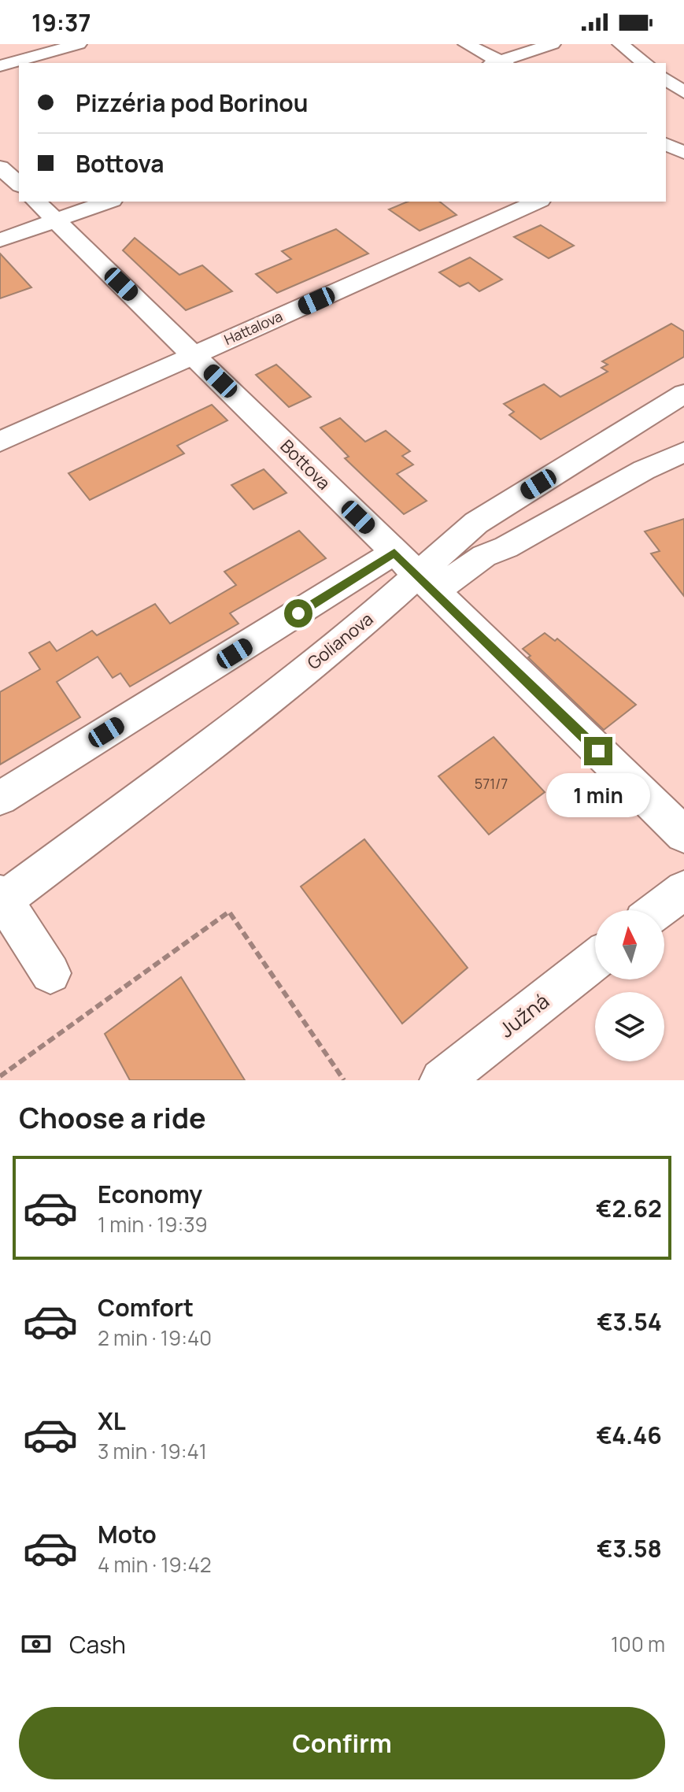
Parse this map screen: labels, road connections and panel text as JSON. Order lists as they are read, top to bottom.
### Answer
{
  "streets": {
    "street": [
      "Hattalova",
      "Bottova",
      "Golianova",
      "Južná"
    ]
  },
  "crossings": [
    ["Hattalova", "Bottova"],
    ["Bottova", "Golianova"]
  ],
  "house_numbers": ["571/7"],
  "north": "top",
  "page": {
    "status": "19:37",
    "banner": ["Pizzéria pod Borinou", "Bottova"],
    "bubble": "1 min",
    "heading": "Choose a ride",
    "list": [
      {
        "name": "Economy",
        "note": "1 min · 19:39",
        "value": "€2.62"
      },
      {
        "name": "Comfort",
        "note": "2 min · 19:40",
        "value": "€3.54"
      },
      {
        "name": "XL",
        "note": "3 min · 19:41",
        "value": "€4.46"
      },
      {
        "name": "Moto",
        "note": "4 min · 19:42",
        "value": "€3.58"
      }
    ],
    "pay": ["Cash", "100 m"],
    "buttons": "Confirm"
  }
}
